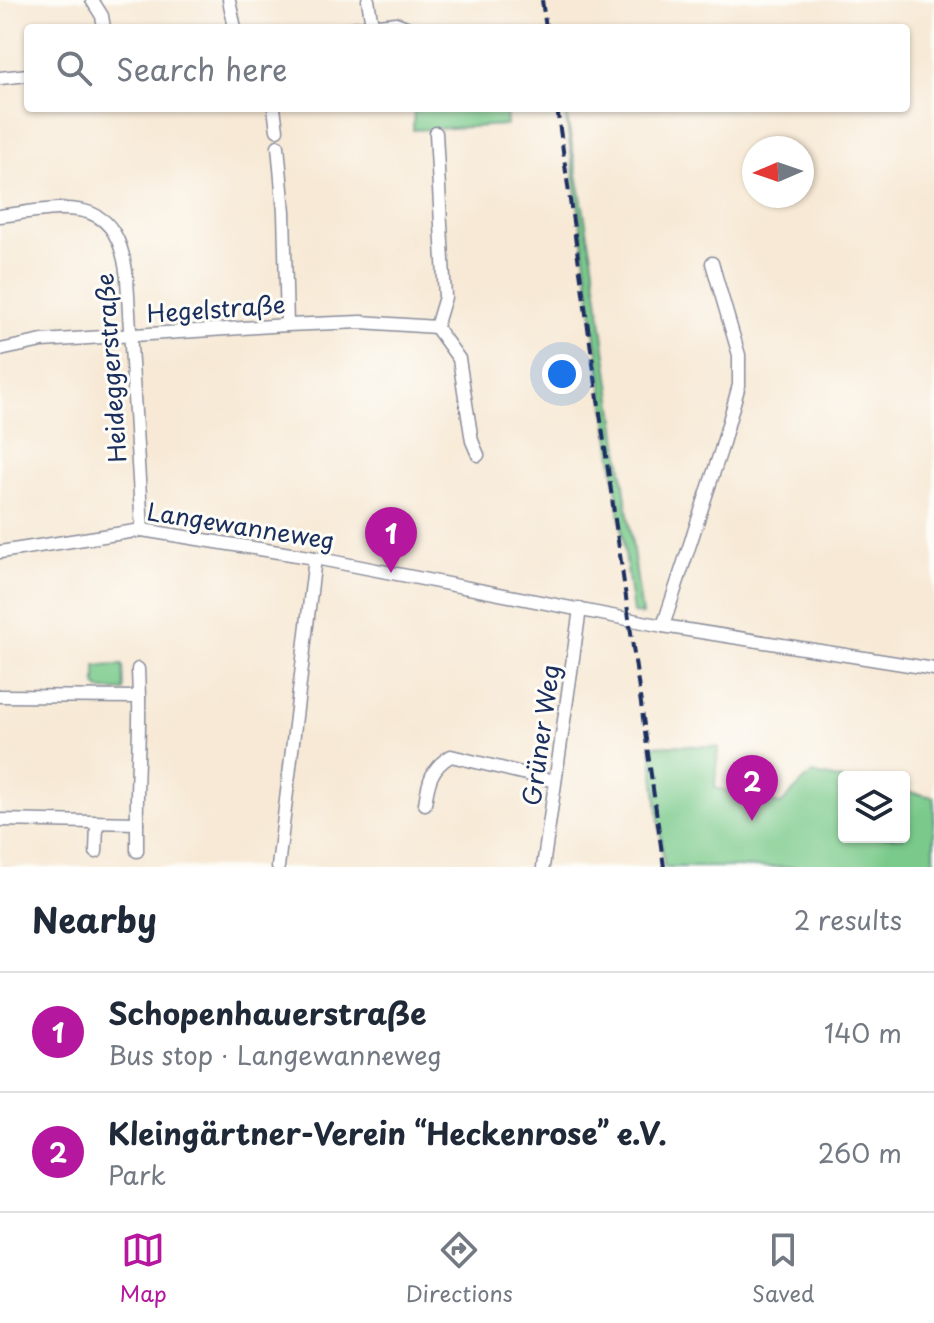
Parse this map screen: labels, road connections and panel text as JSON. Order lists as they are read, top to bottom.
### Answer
{
  "streets": {
    "street": [
      "Hegelstraße",
      "Heideggerstraße",
      "Langewanneweg",
      "Grüner Weg"
    ]
  },
  "crossings": [
    ["Hegelstraße", "Heideggerstraße"],
    ["Heideggerstraße", "Langewanneweg"],
    ["Langewanneweg", "Grüner Weg"]
  ],
  "north": "left",
  "page": {
    "search": "Search here",
    "pins": ["1", "2"],
    "heading": ["Nearby", "2 results"],
    "list": [
      {
        "mark": "1",
        "name": "Schopenhauerstraße",
        "note": "Bus stop · Langewanneweg",
        "value": "140 m"
      },
      {
        "mark": "2",
        "name": "Kleingärtner-Verein “Heckenrose” e.V.",
        "note": "Park",
        "value": "260 m"
      }
    ],
    "nav": ["Map", "Directions", "Saved"]
  }
}
